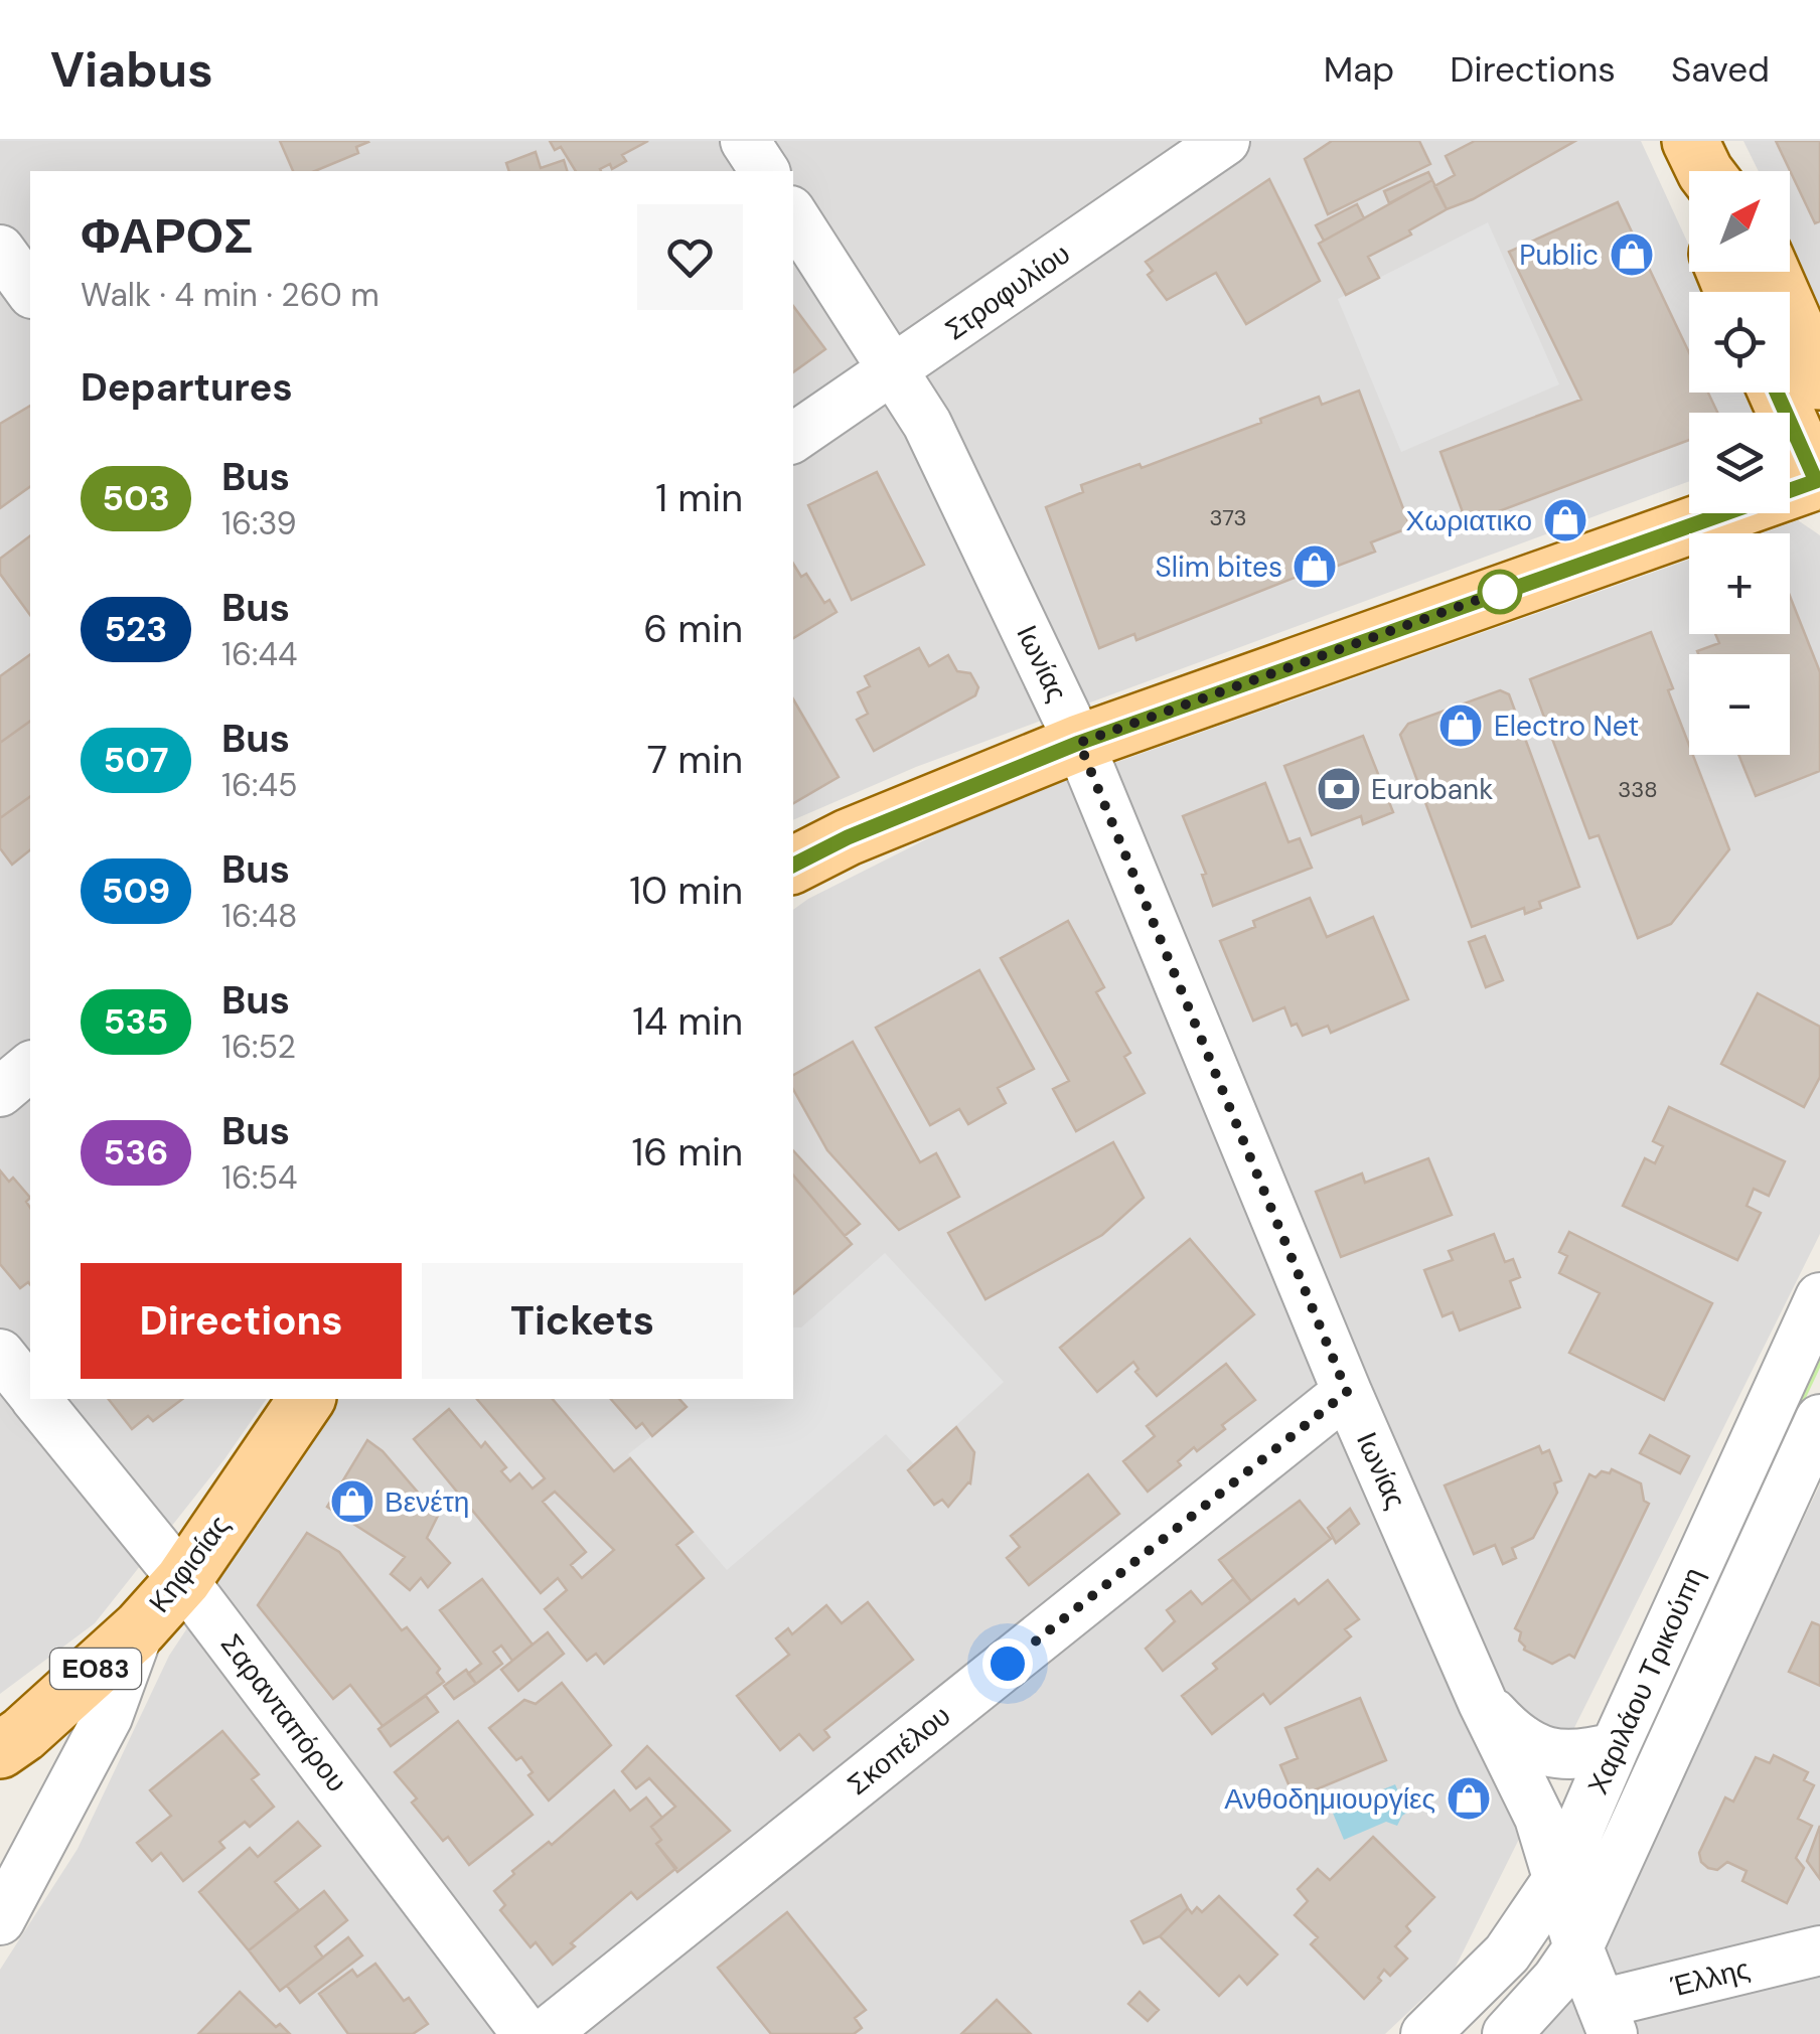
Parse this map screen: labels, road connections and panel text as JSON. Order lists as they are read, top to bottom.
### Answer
{
  "streets": {
    "main road": ["Κηφισίας", "ΕΟ83"],
    "street": [
      "Στροφυλίου",
      "Ιωνίας",
      "Χαριλάου Τρικούπη",
      "Σαρανταπόρου",
      "Σκοπέλου",
      "Έλλης"
    ]
  },
  "crossings": [
    ["Στροφυλίου", "Ιωνίας"],
    ["Ιωνίας", "Χαριλάου Τρικούπη"],
    ["Ιωνίας", "Σκοπέλου"],
    ["Ιωνίας", "Έλλης"],
    ["Κηφισίας", "Σαρανταπόρου"]
  ],
  "places": {
    "shop": [
      "Public",
      "Χωριατικο",
      "Slim bites",
      "Electro Net",
      "Βενέτη",
      "Ανθοδημιουργίες"
    ],
    "bank": ["Eurobank"]
  },
  "lines": ["bus line 503"],
  "house_numbers": ["373", "338"],
  "north": "top right",
  "page": {
    "header": "Viabus",
    "nav": ["Map", "Directions", "Saved"],
    "map_buttons": ["+", "−"],
    "heading": [
      ["ΦΑΡΟΣ", "Walk · 4 min · 260 m"],
      "Departures"
    ],
    "list": [
      {
        "mark": "503",
        "name": "Bus",
        "note": "16:39",
        "value": "1 min"
      },
      {
        "mark": "523",
        "name": "Bus",
        "note": "16:44",
        "value": "6 min"
      },
      {
        "mark": "507",
        "name": "Bus",
        "note": "16:45",
        "value": "7 min"
      },
      {
        "mark": "509",
        "name": "Bus",
        "note": "16:48",
        "value": "10 min"
      },
      {
        "mark": "535",
        "name": "Bus",
        "note": "16:52",
        "value": "14 min"
      },
      {
        "mark": "536",
        "name": "Bus",
        "note": "16:54",
        "value": "16 min"
      }
    ],
    "buttons": ["Directions", "Tickets"]
  }
}
